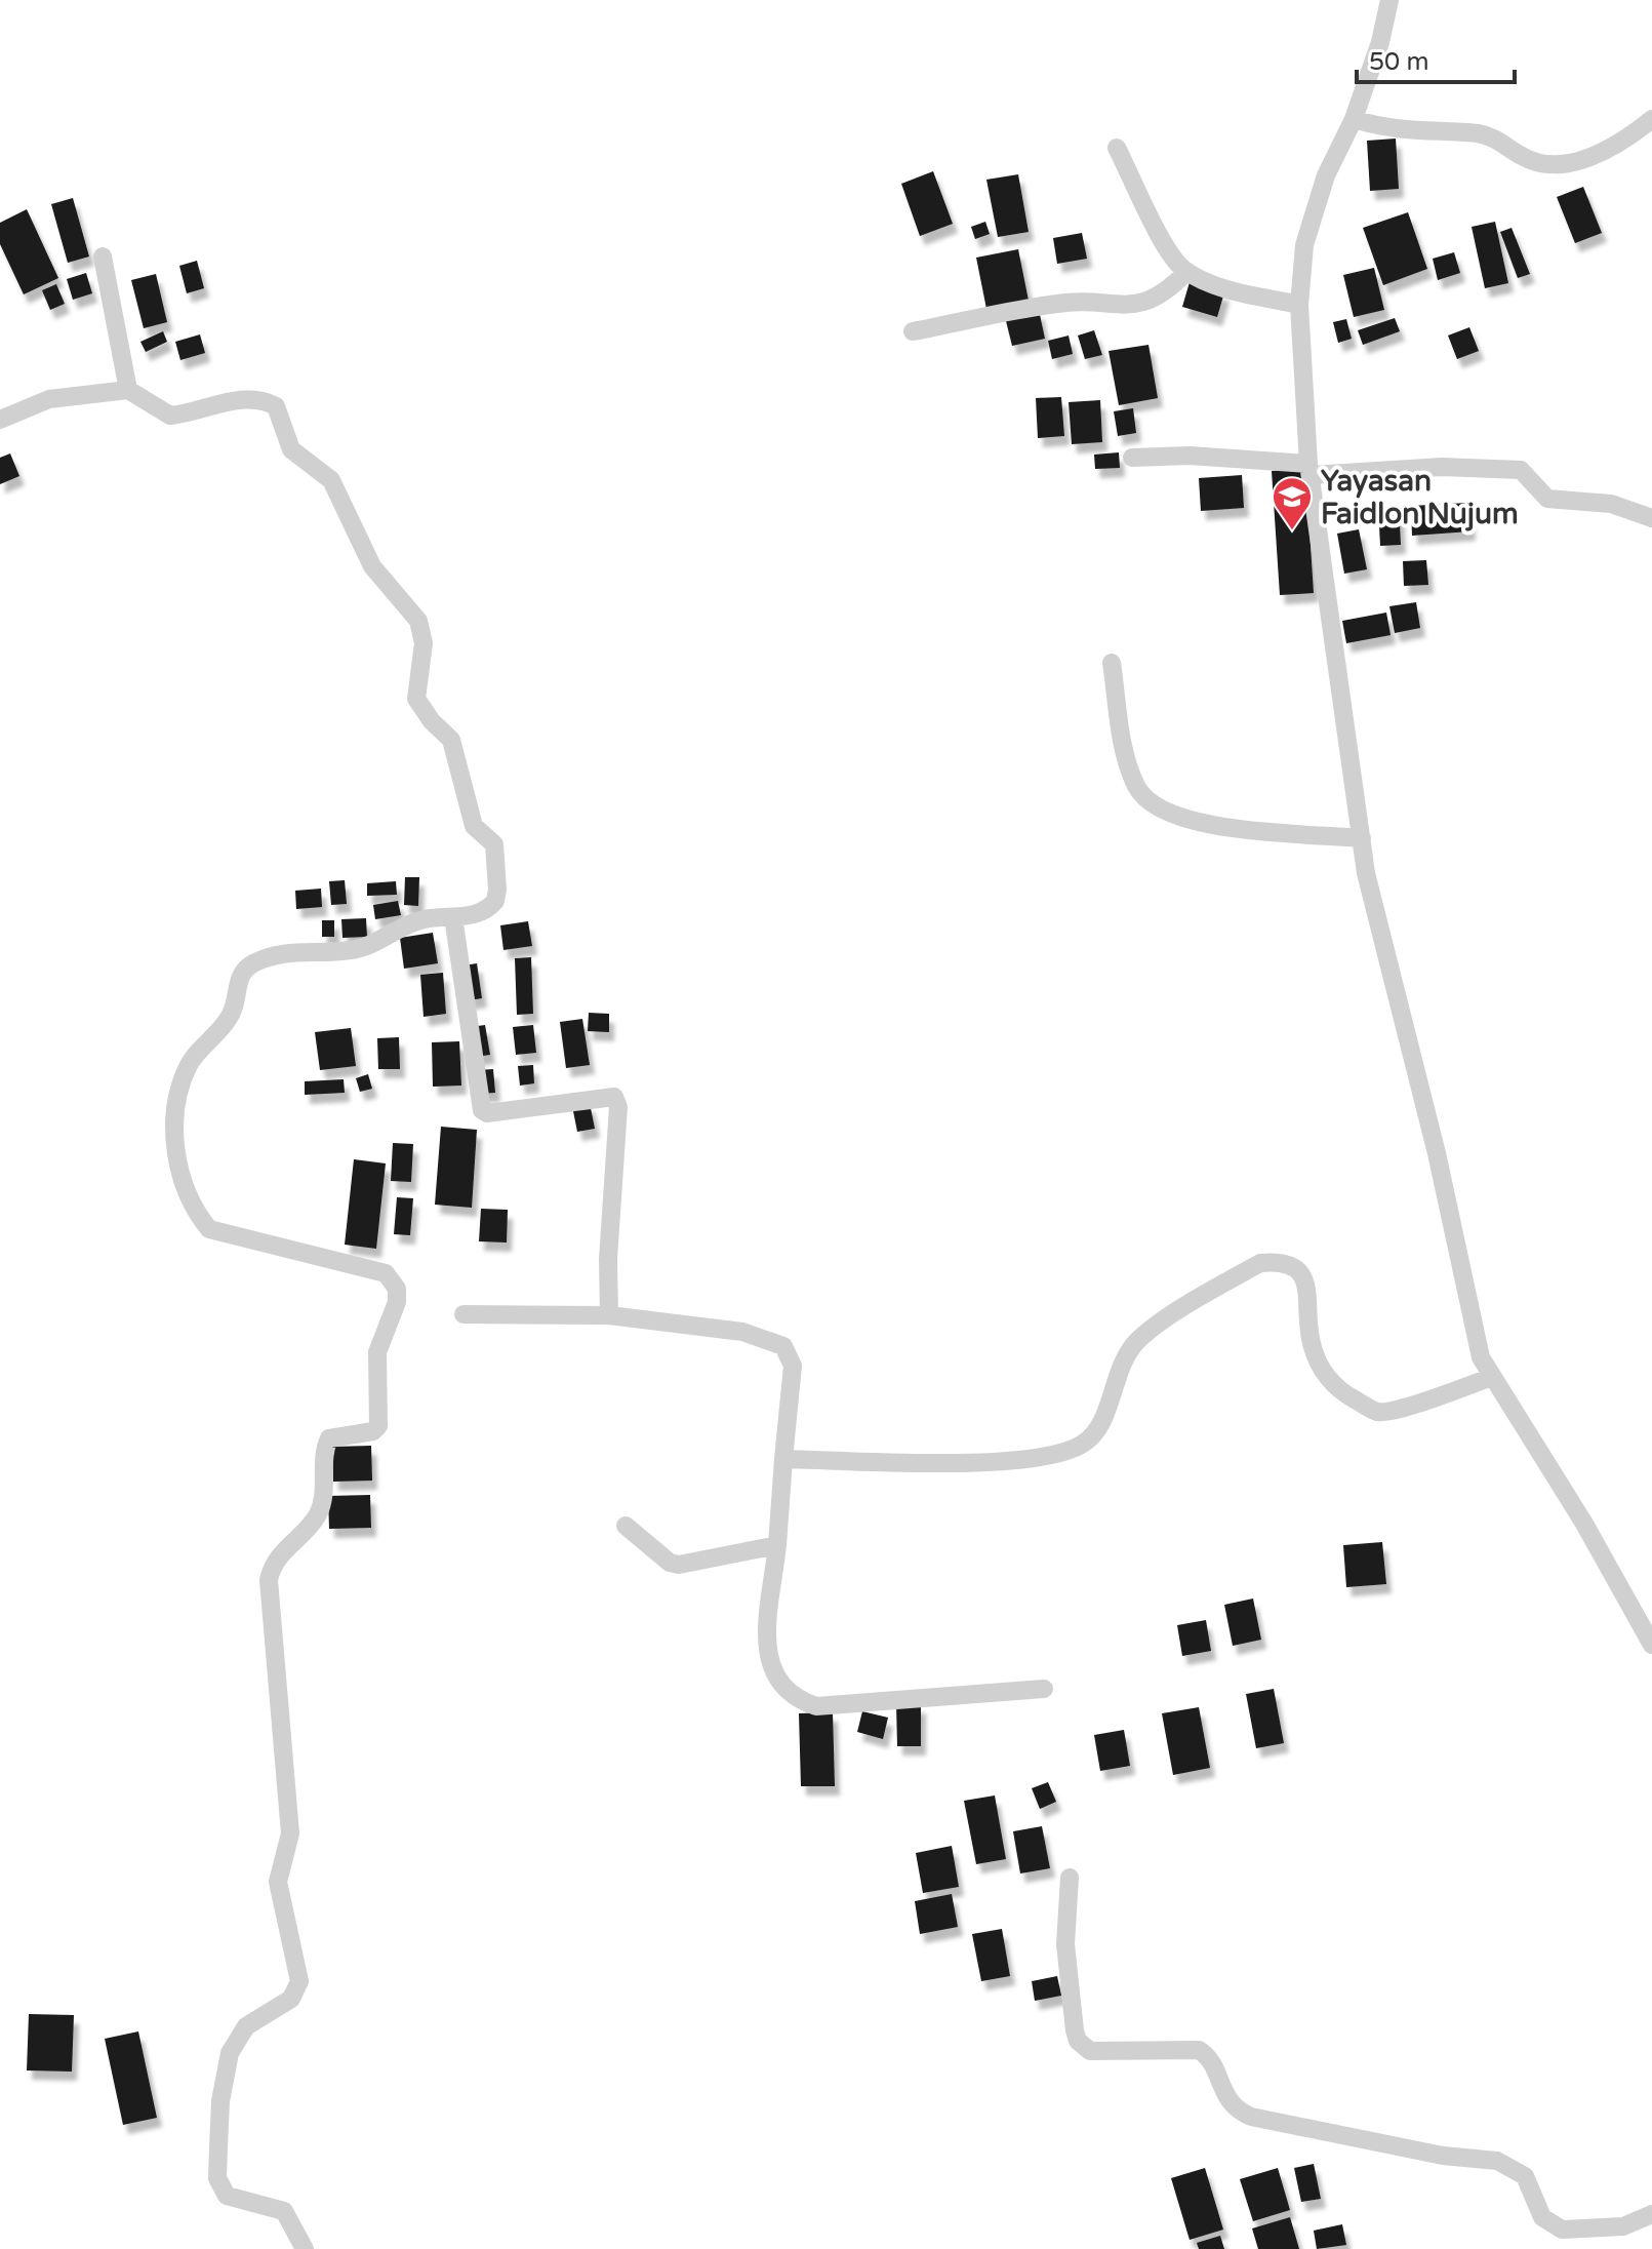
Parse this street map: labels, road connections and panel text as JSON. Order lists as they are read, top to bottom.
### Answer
{
  "places": {
    "school or university": ["Yayasan Faidlon Nujum"]
  },
  "scale_bar": "50 m"
}
